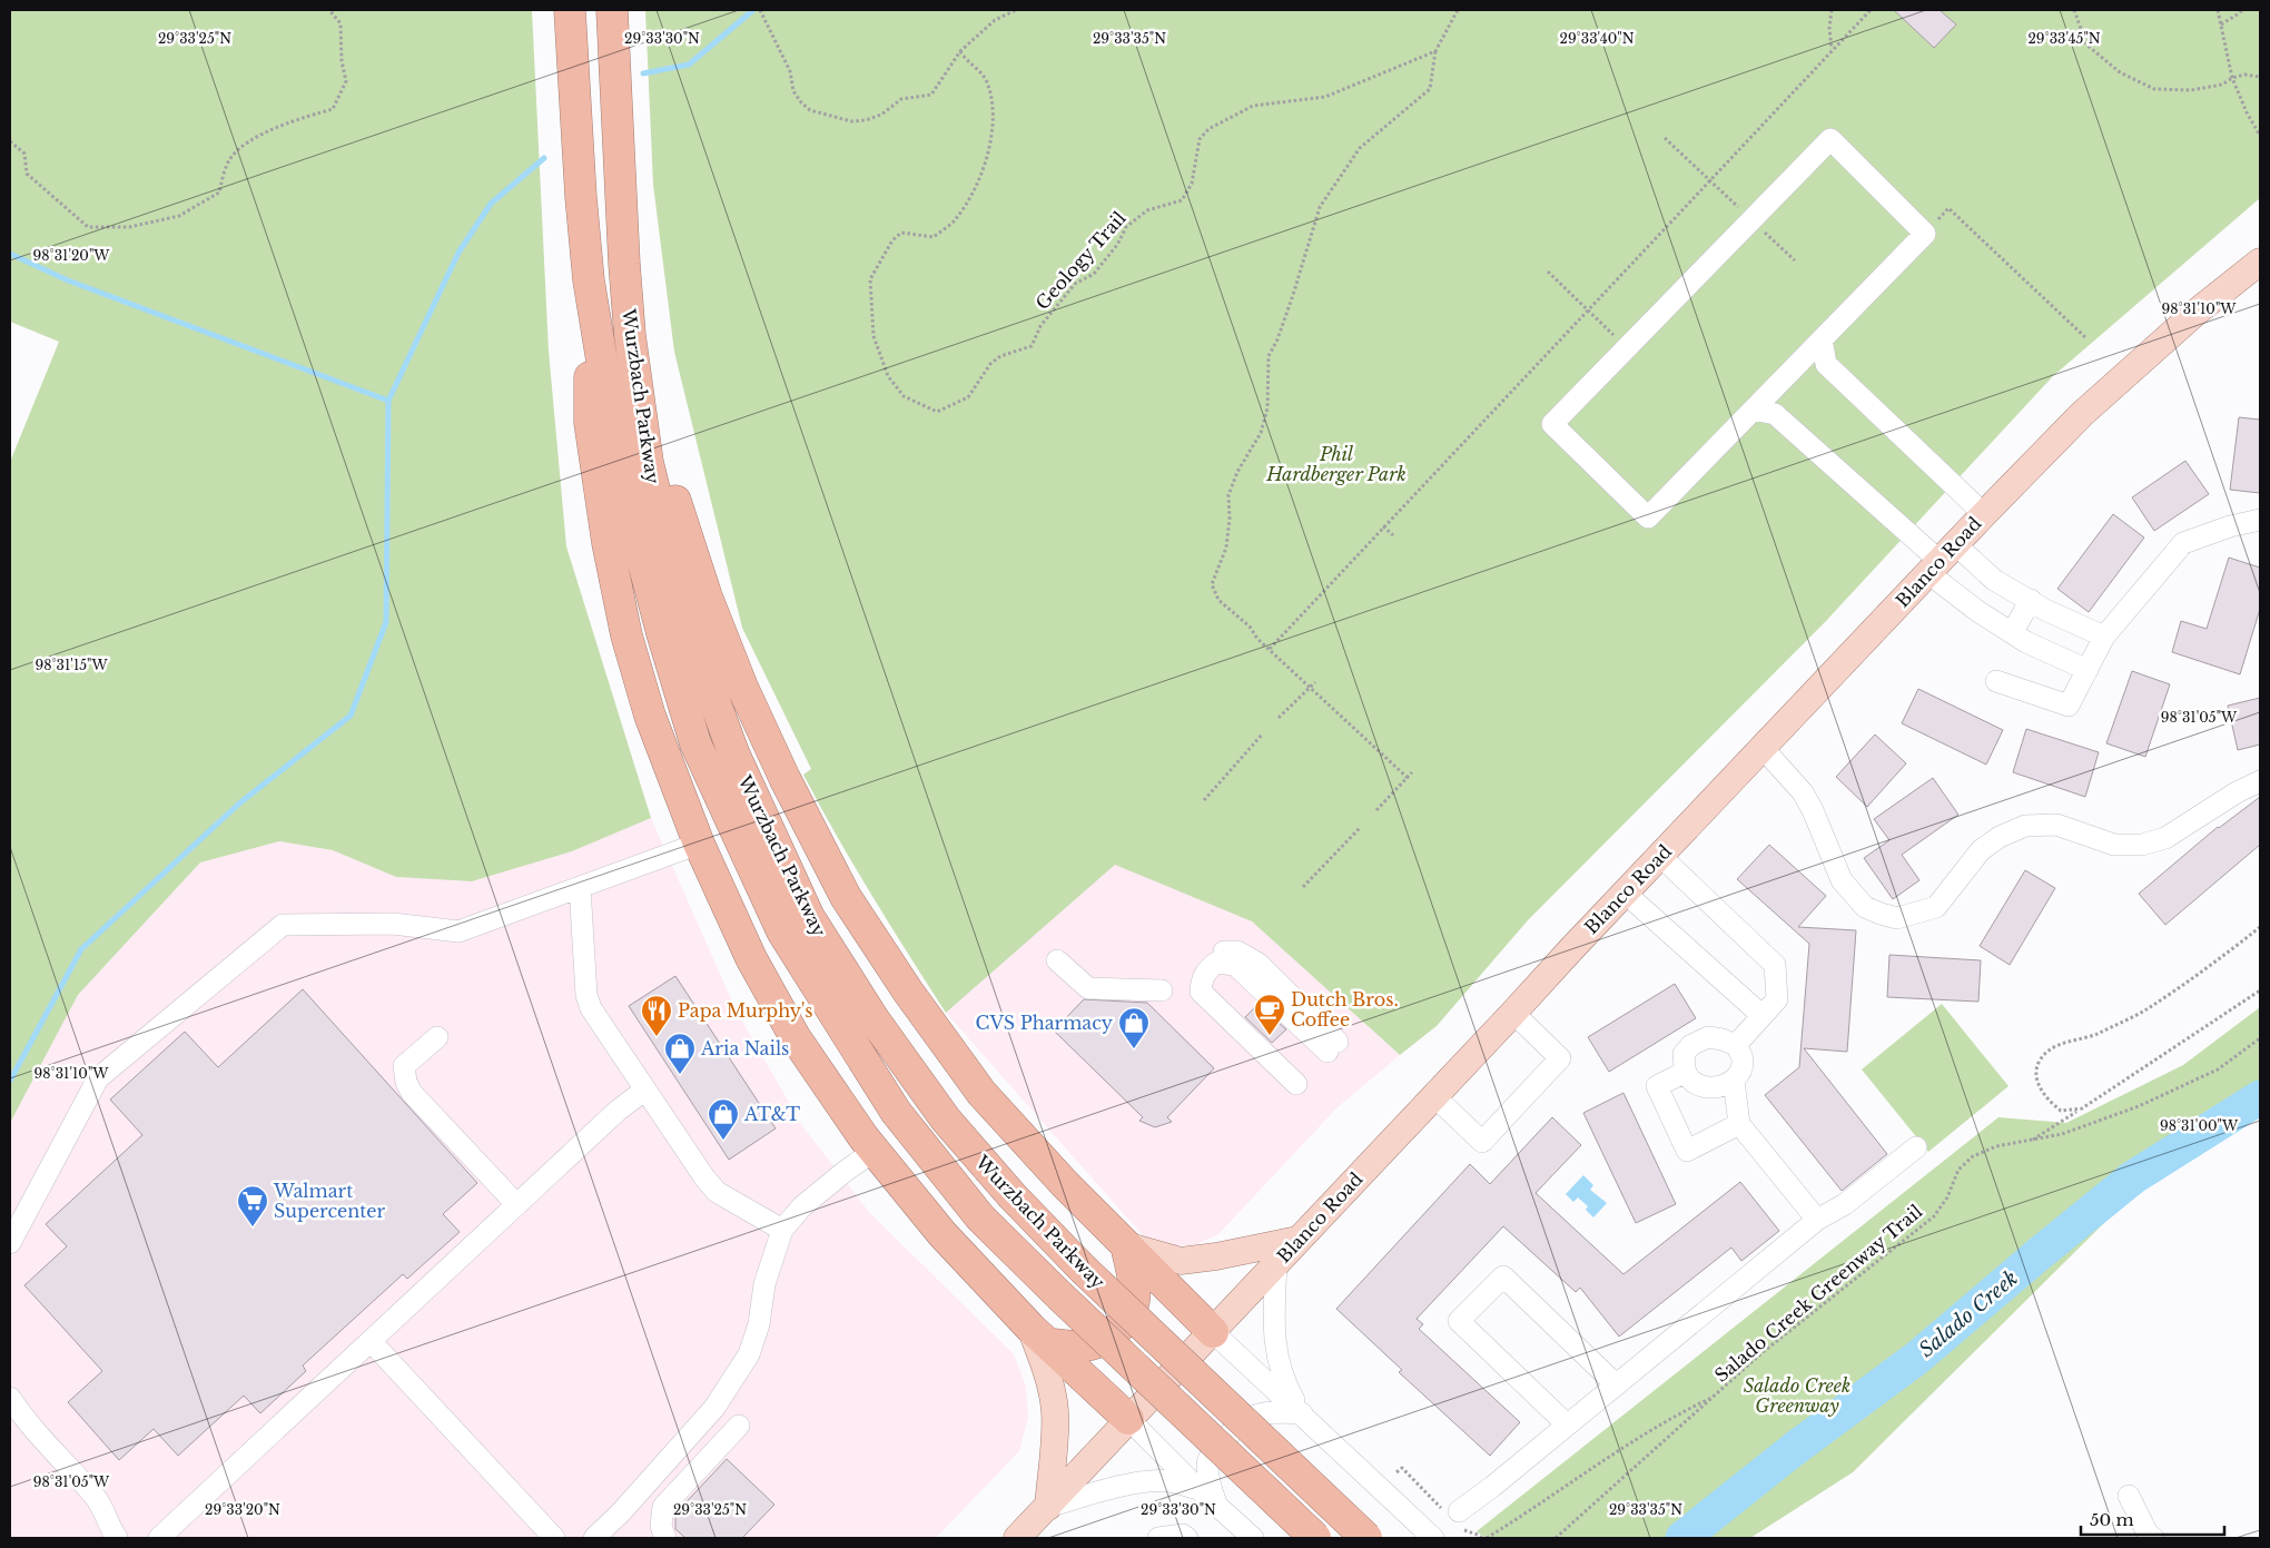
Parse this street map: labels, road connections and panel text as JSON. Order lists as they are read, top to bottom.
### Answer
{
  "streets": {
    "highway": ["Wurzbach Parkway"],
    "main road": ["Blanco Road"],
    "path": ["Geology Trail", "Salado Creek Greenway Trail"]
  },
  "water": ["Salado Creek"],
  "parks": ["Phil Hardberger Park", "Salado Creek Greenway"],
  "places": {
    "cafe": ["Dutch Bros. Coffee"],
    "restaurant": ["Papa Murphy's"],
    "shop": ["CVS Pharmacy", "Aria Nails", "AT&T"],
    "supermarket": ["Walmart Supercenter"]
  },
  "scale_bar": "50 m",
  "coordinates": [
    "29°33'25\"N",
    "29°33'30\"N",
    "29°33'35\"N",
    "29°33'40\"N",
    "29°33'45\"N",
    "98°31'20\"W",
    "98°31'10\"W",
    "98°31'15\"W",
    "98°31'05\"W",
    "98°31'00\"W",
    "29°33'20\"N"
  ]
}
